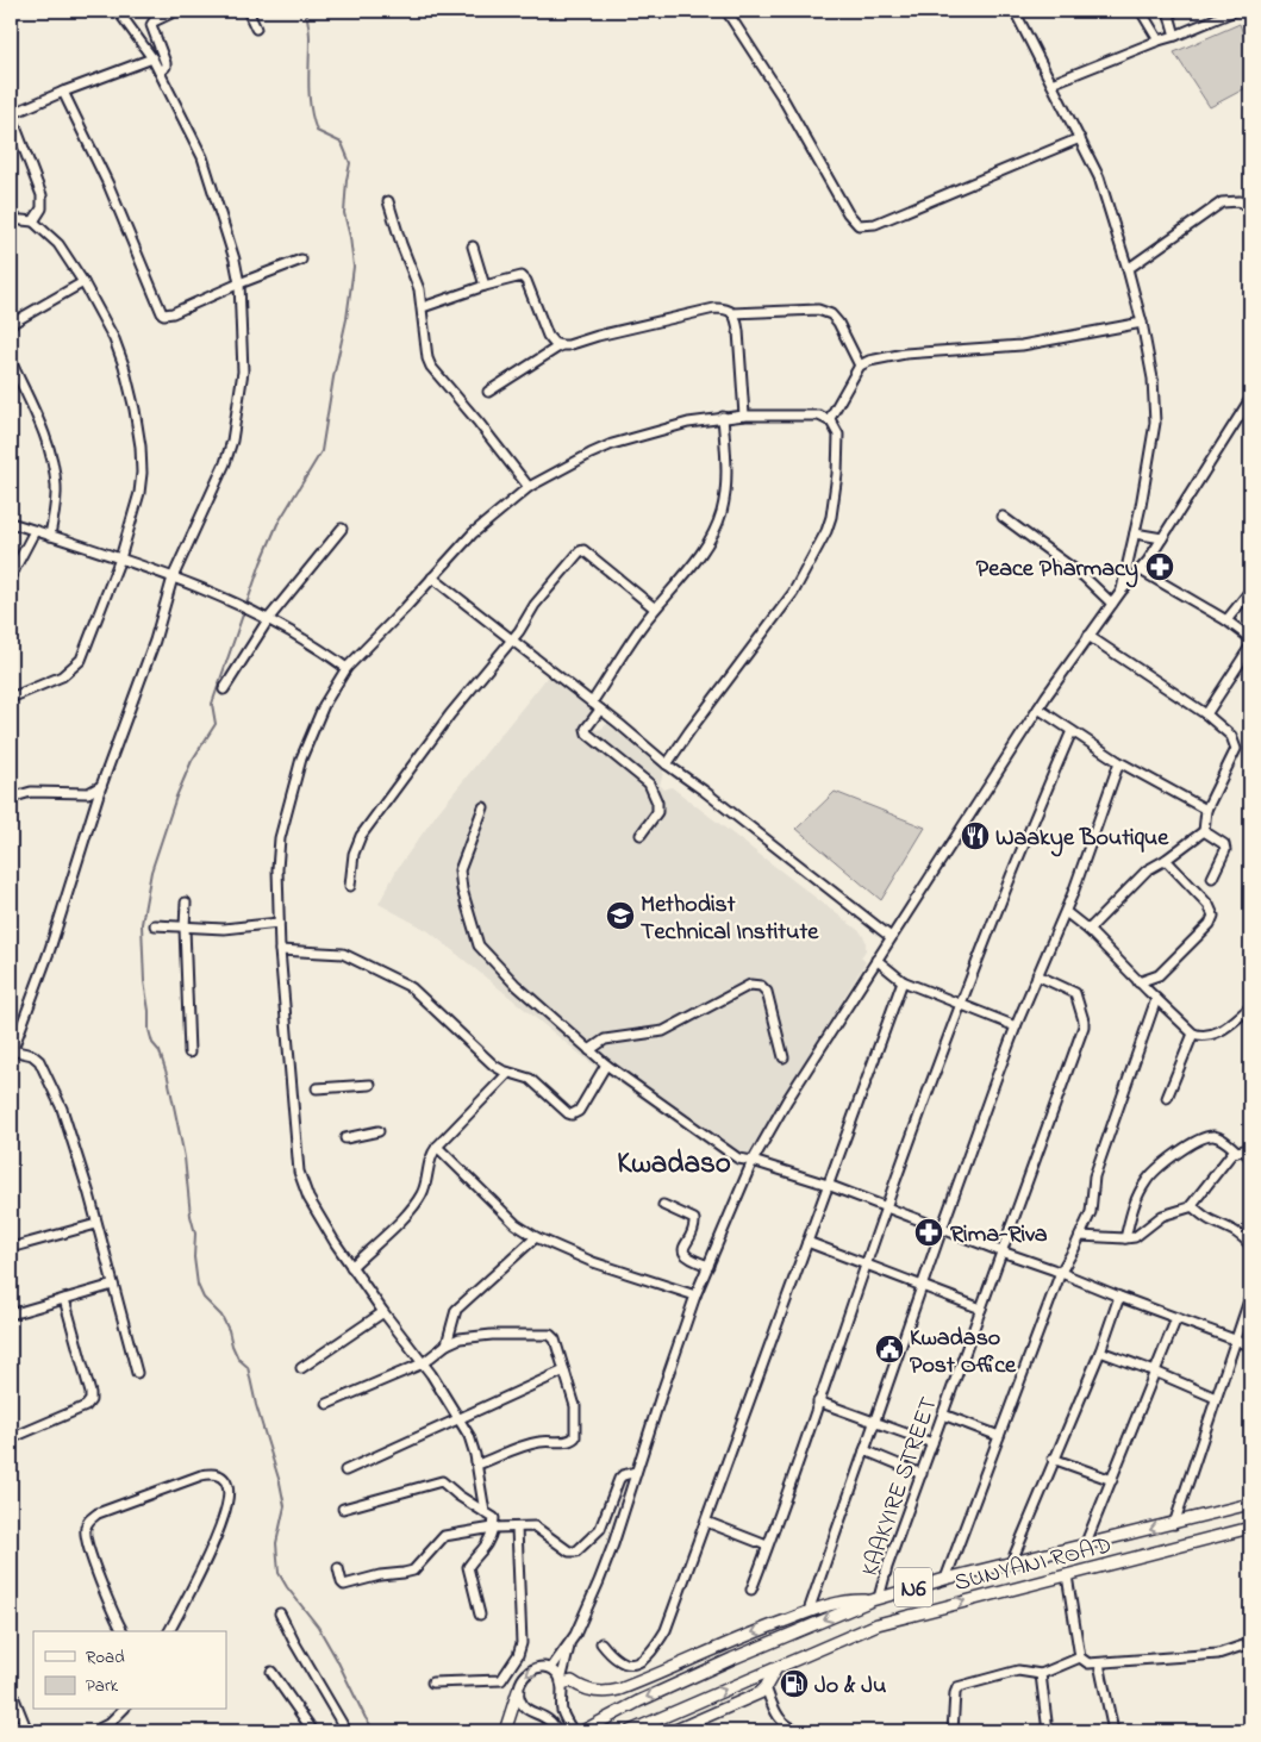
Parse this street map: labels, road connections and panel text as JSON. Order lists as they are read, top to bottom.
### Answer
{
  "streets": {
    "main road": ["SUNYANI ROAD", "N6"],
    "street": ["KAAKYIRE STREET"]
  },
  "crossings": [
    ["KAAKYIRE STREET", "N6"]
  ],
  "districts": ["Kwadaso"],
  "places": {
    "pharmacy": ["Peace Pharmacy", "Rima-Riva"],
    "restaurant": ["Waakye Boutique"],
    "school or university": ["Methodist Technical Institute"],
    "public building": ["Kwadaso Post Office"],
    "fuel station": ["Jo & Ju"]
  },
  "legend": ["Road", "Park"]
}
